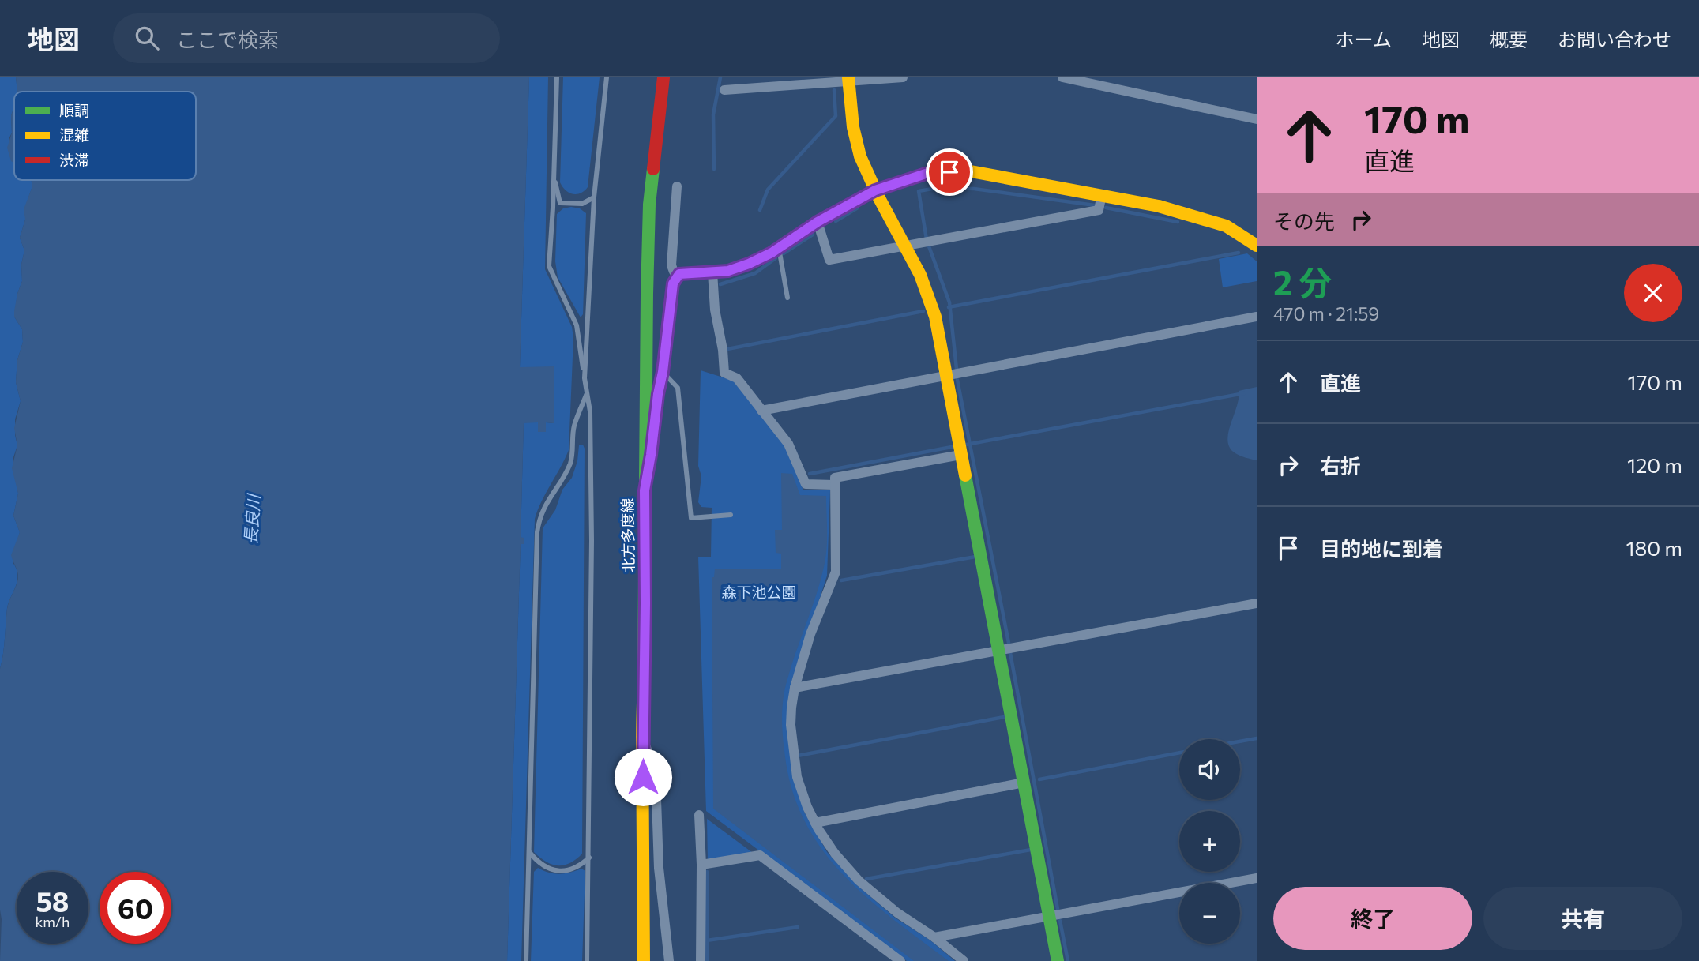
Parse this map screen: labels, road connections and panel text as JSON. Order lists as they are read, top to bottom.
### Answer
{
  "streets": {
    "street": ["北方多度線"]
  },
  "water": ["長良川"],
  "parks": ["森下池公園"],
  "legend": ["順調", "混雑", "渋滞"],
  "page": {
    "header": "地図",
    "search": "ここで検索",
    "nav": [
      "ホーム",
      "地図",
      "概要",
      "お問い合わせ"
    ],
    "turn": ["170 m", "直進"],
    "then": "その先",
    "heading": ["2 分", "470 m · 21:59"],
    "list": [
      {
        "name": "直進",
        "value": "170 m"
      },
      {
        "name": "右折",
        "value": "120 m"
      },
      {
        "name": "目的地に到着",
        "value": "180 m"
      }
    ],
    "map_buttons": ["+", "−"],
    "speed": "58 km/h",
    "limit": "60",
    "buttons": ["終了", "共有"]
  }
}
